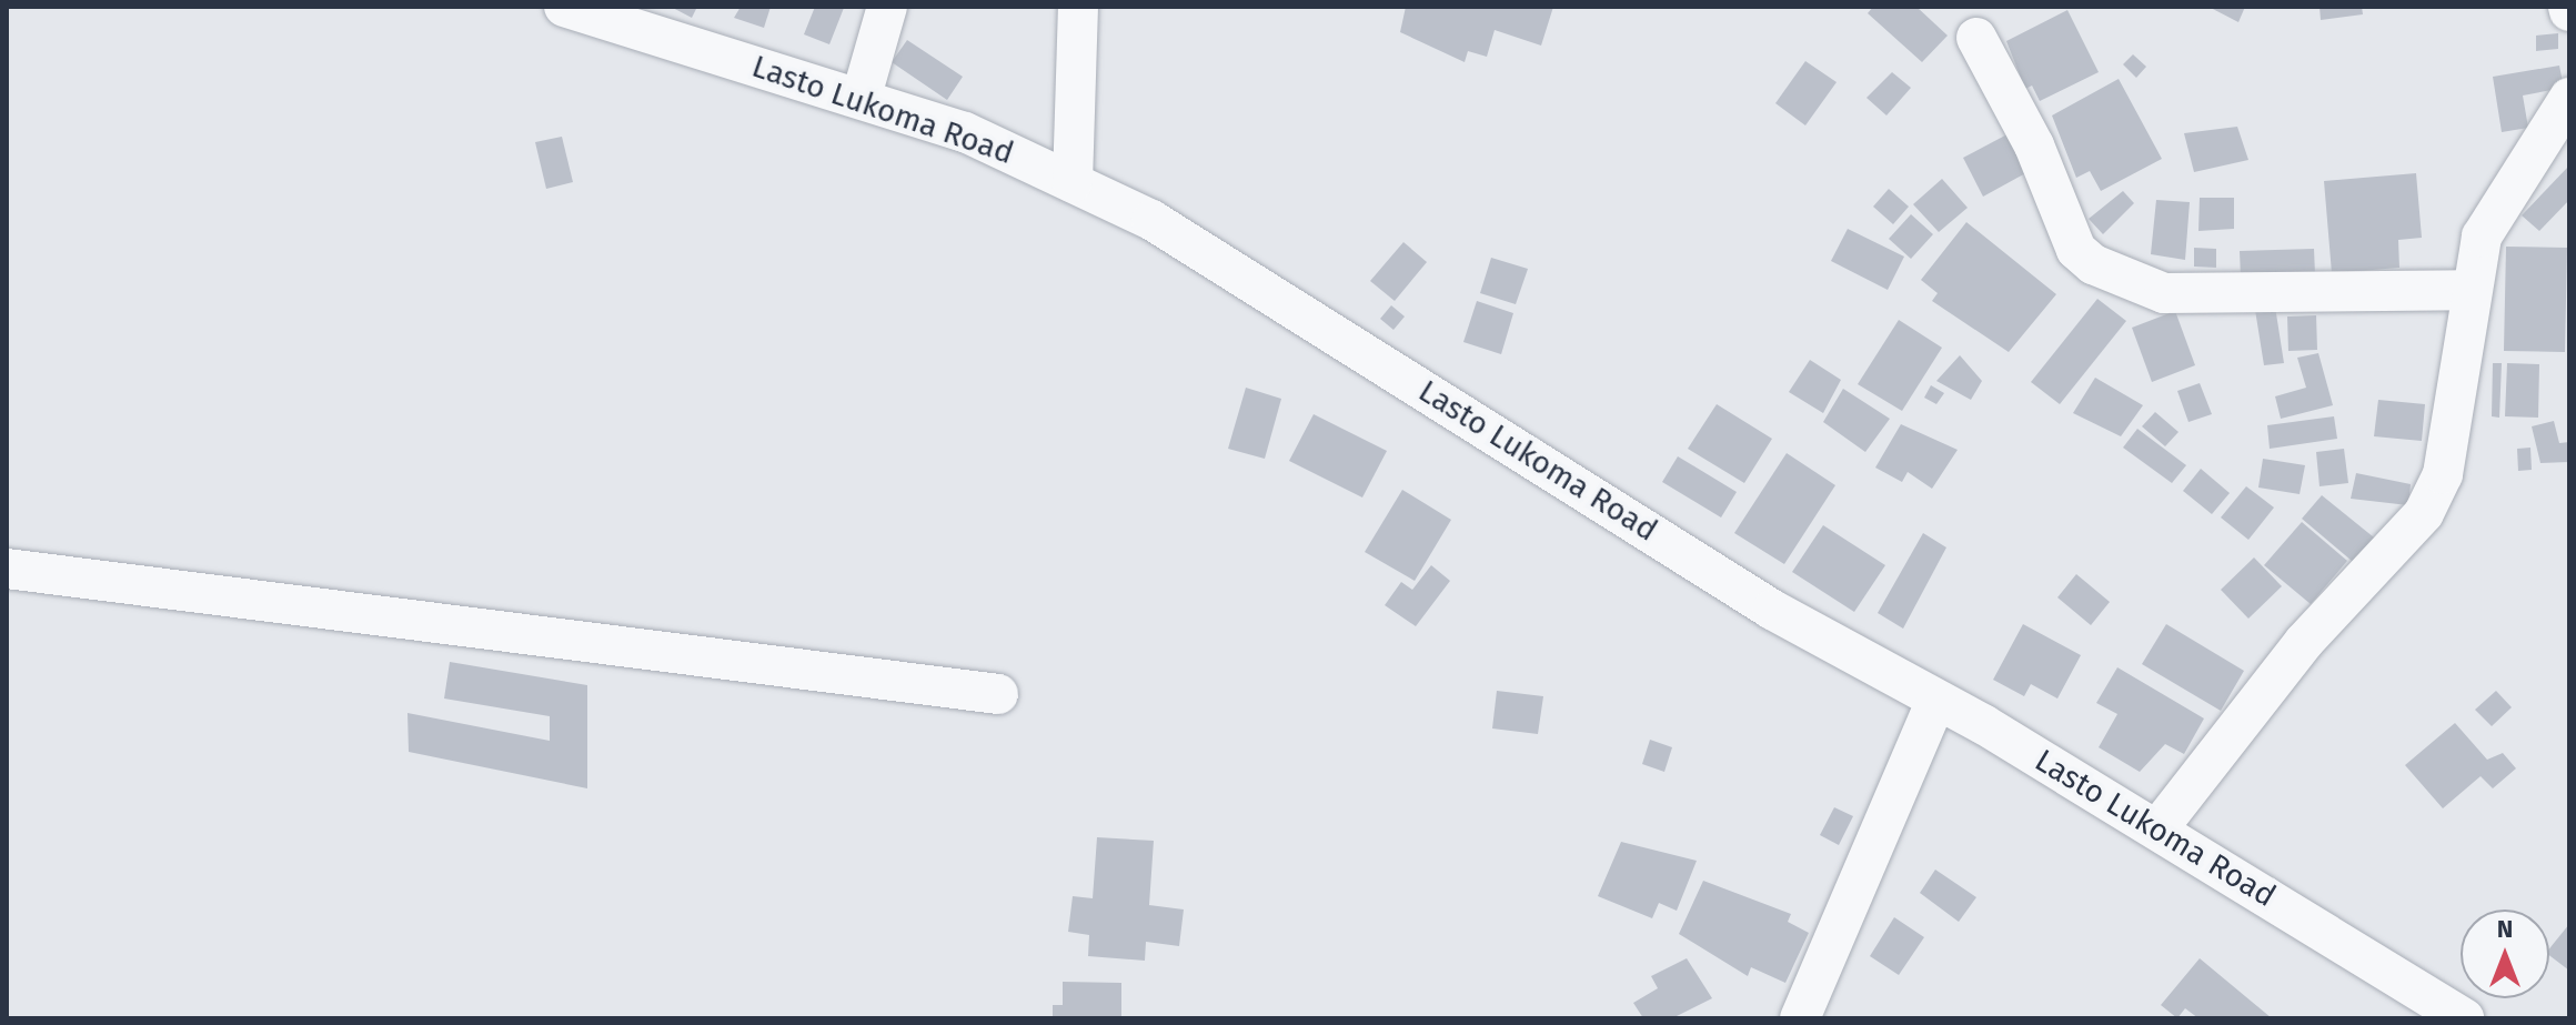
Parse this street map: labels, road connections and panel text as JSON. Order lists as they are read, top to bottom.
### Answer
{
  "streets": {
    "street": ["Lasto Lukoma Road"]
  },
  "north": "top"
}
